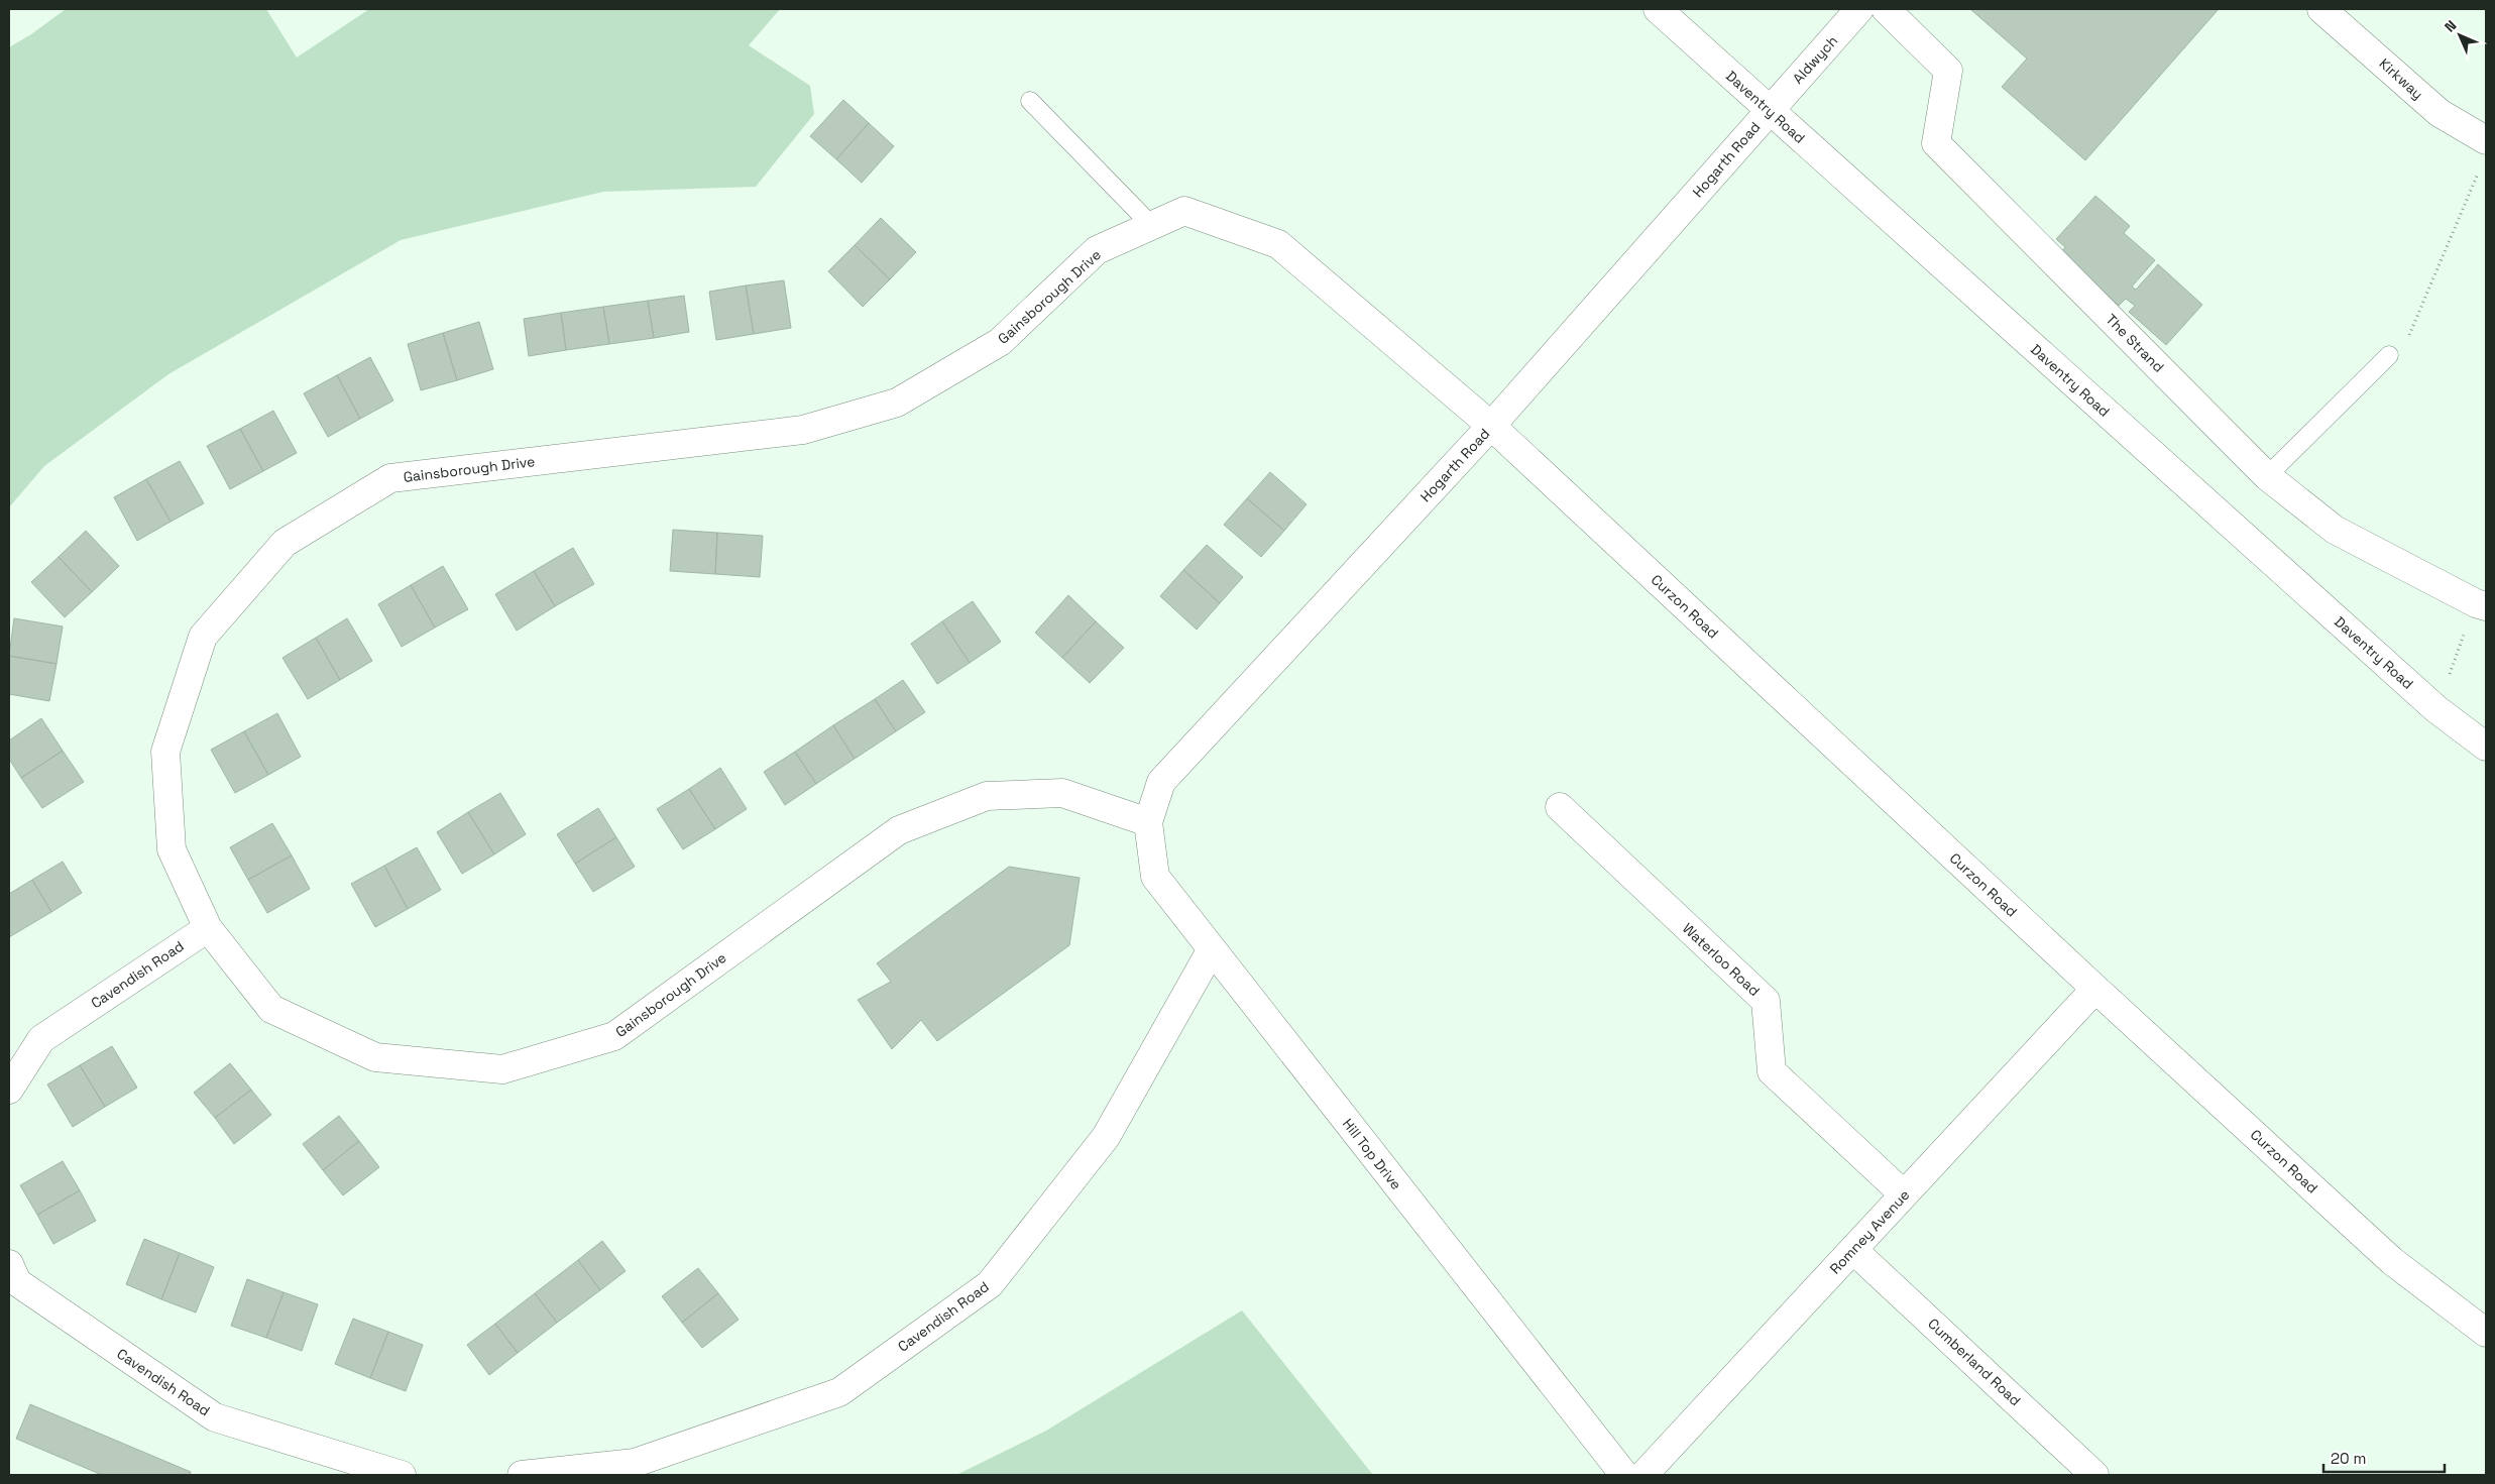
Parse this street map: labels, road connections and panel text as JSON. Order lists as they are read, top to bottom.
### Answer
{
  "streets": {
    "street": [
      "Aldwych",
      "Kirkway",
      "Daventry Road",
      "Hogarth Road",
      "Gainsborough Drive",
      "The Strand",
      "Curzon Road",
      "Waterloo Road",
      "Cavendish Road",
      "Hill Top Drive",
      "Romney Avenue",
      "Cumberland Road"
    ]
  },
  "crossings": [
    ["Aldwych", "Daventry Road"],
    ["Aldwych", "Hogarth Road"],
    ["Daventry Road", "Hogarth Road"],
    ["Hogarth Road", "Gainsborough Drive"],
    ["Hogarth Road", "Curzon Road"],
    ["Hogarth Road", "Hill Top Drive"],
    ["Gainsborough Drive", "Curzon Road"],
    ["Gainsborough Drive", "Cavendish Road"],
    ["Gainsborough Drive", "Hill Top Drive"],
    ["Curzon Road", "Romney Avenue"],
    ["Waterloo Road", "Romney Avenue"],
    ["Cavendish Road", "Hill Top Drive"],
    ["Romney Avenue", "Cumberland Road"]
  ],
  "scale_bar": "20 m",
  "north": "top left"
}
